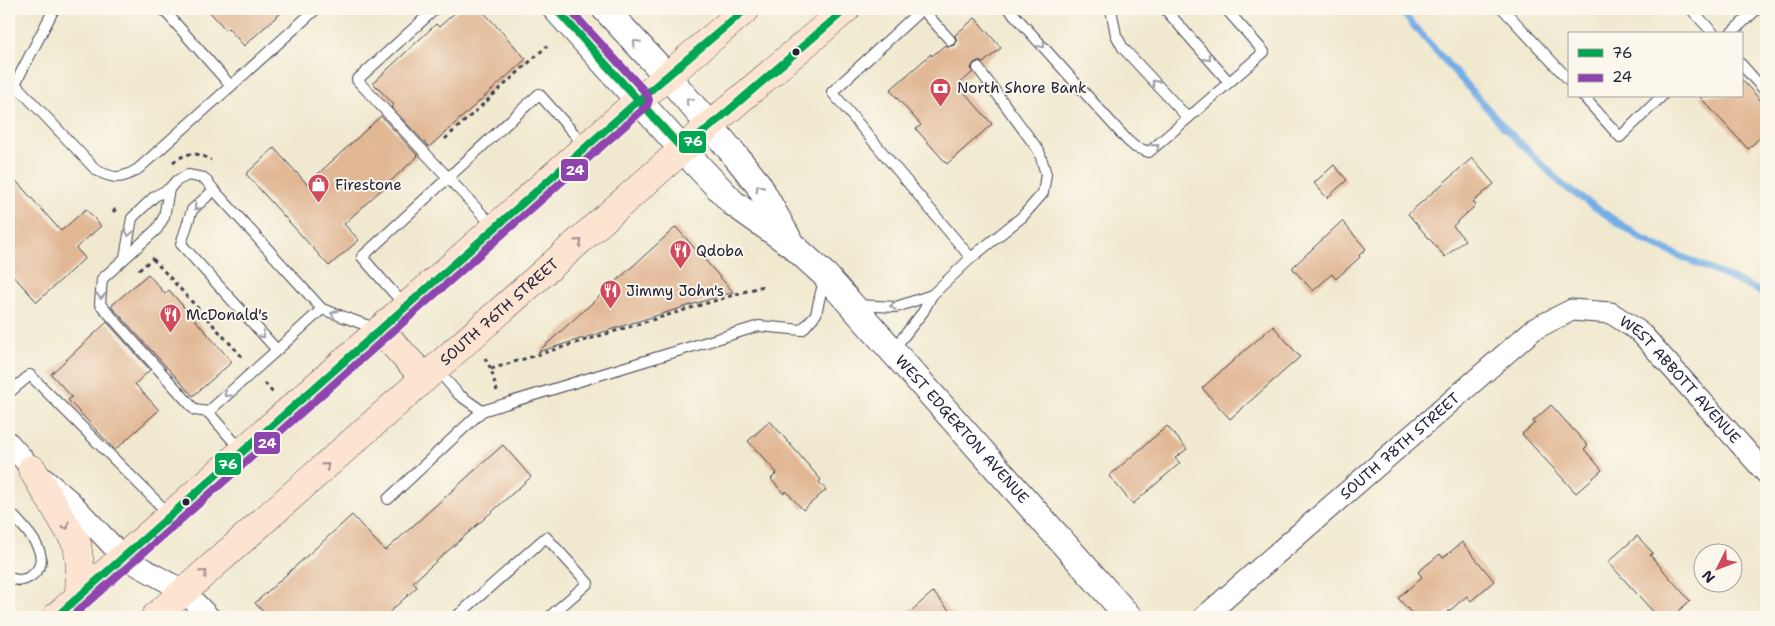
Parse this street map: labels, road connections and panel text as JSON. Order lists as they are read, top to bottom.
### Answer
{
  "streets": {
    "main road": ["SOUTH 76TH STREET"],
    "street": ["WEST ABBOTT AVENUE", "WEST EDGERTON AVENUE", "SOUTH 78TH STREET"]
  },
  "crossings": [
    ["SOUTH 76TH STREET", "WEST EDGERTON AVENUE"],
    ["WEST ABBOTT AVENUE", "SOUTH 78TH STREET"]
  ],
  "places": {
    "bank": ["North Shore Bank"],
    "shop": ["Firestone"],
    "restaurant": ["Qdoba", "Jimmy John's", "McDonald's"]
  },
  "lines": ["transit line 76", "transit line 24"],
  "legend": ["76", "24"],
  "north": "bottom left"
}
